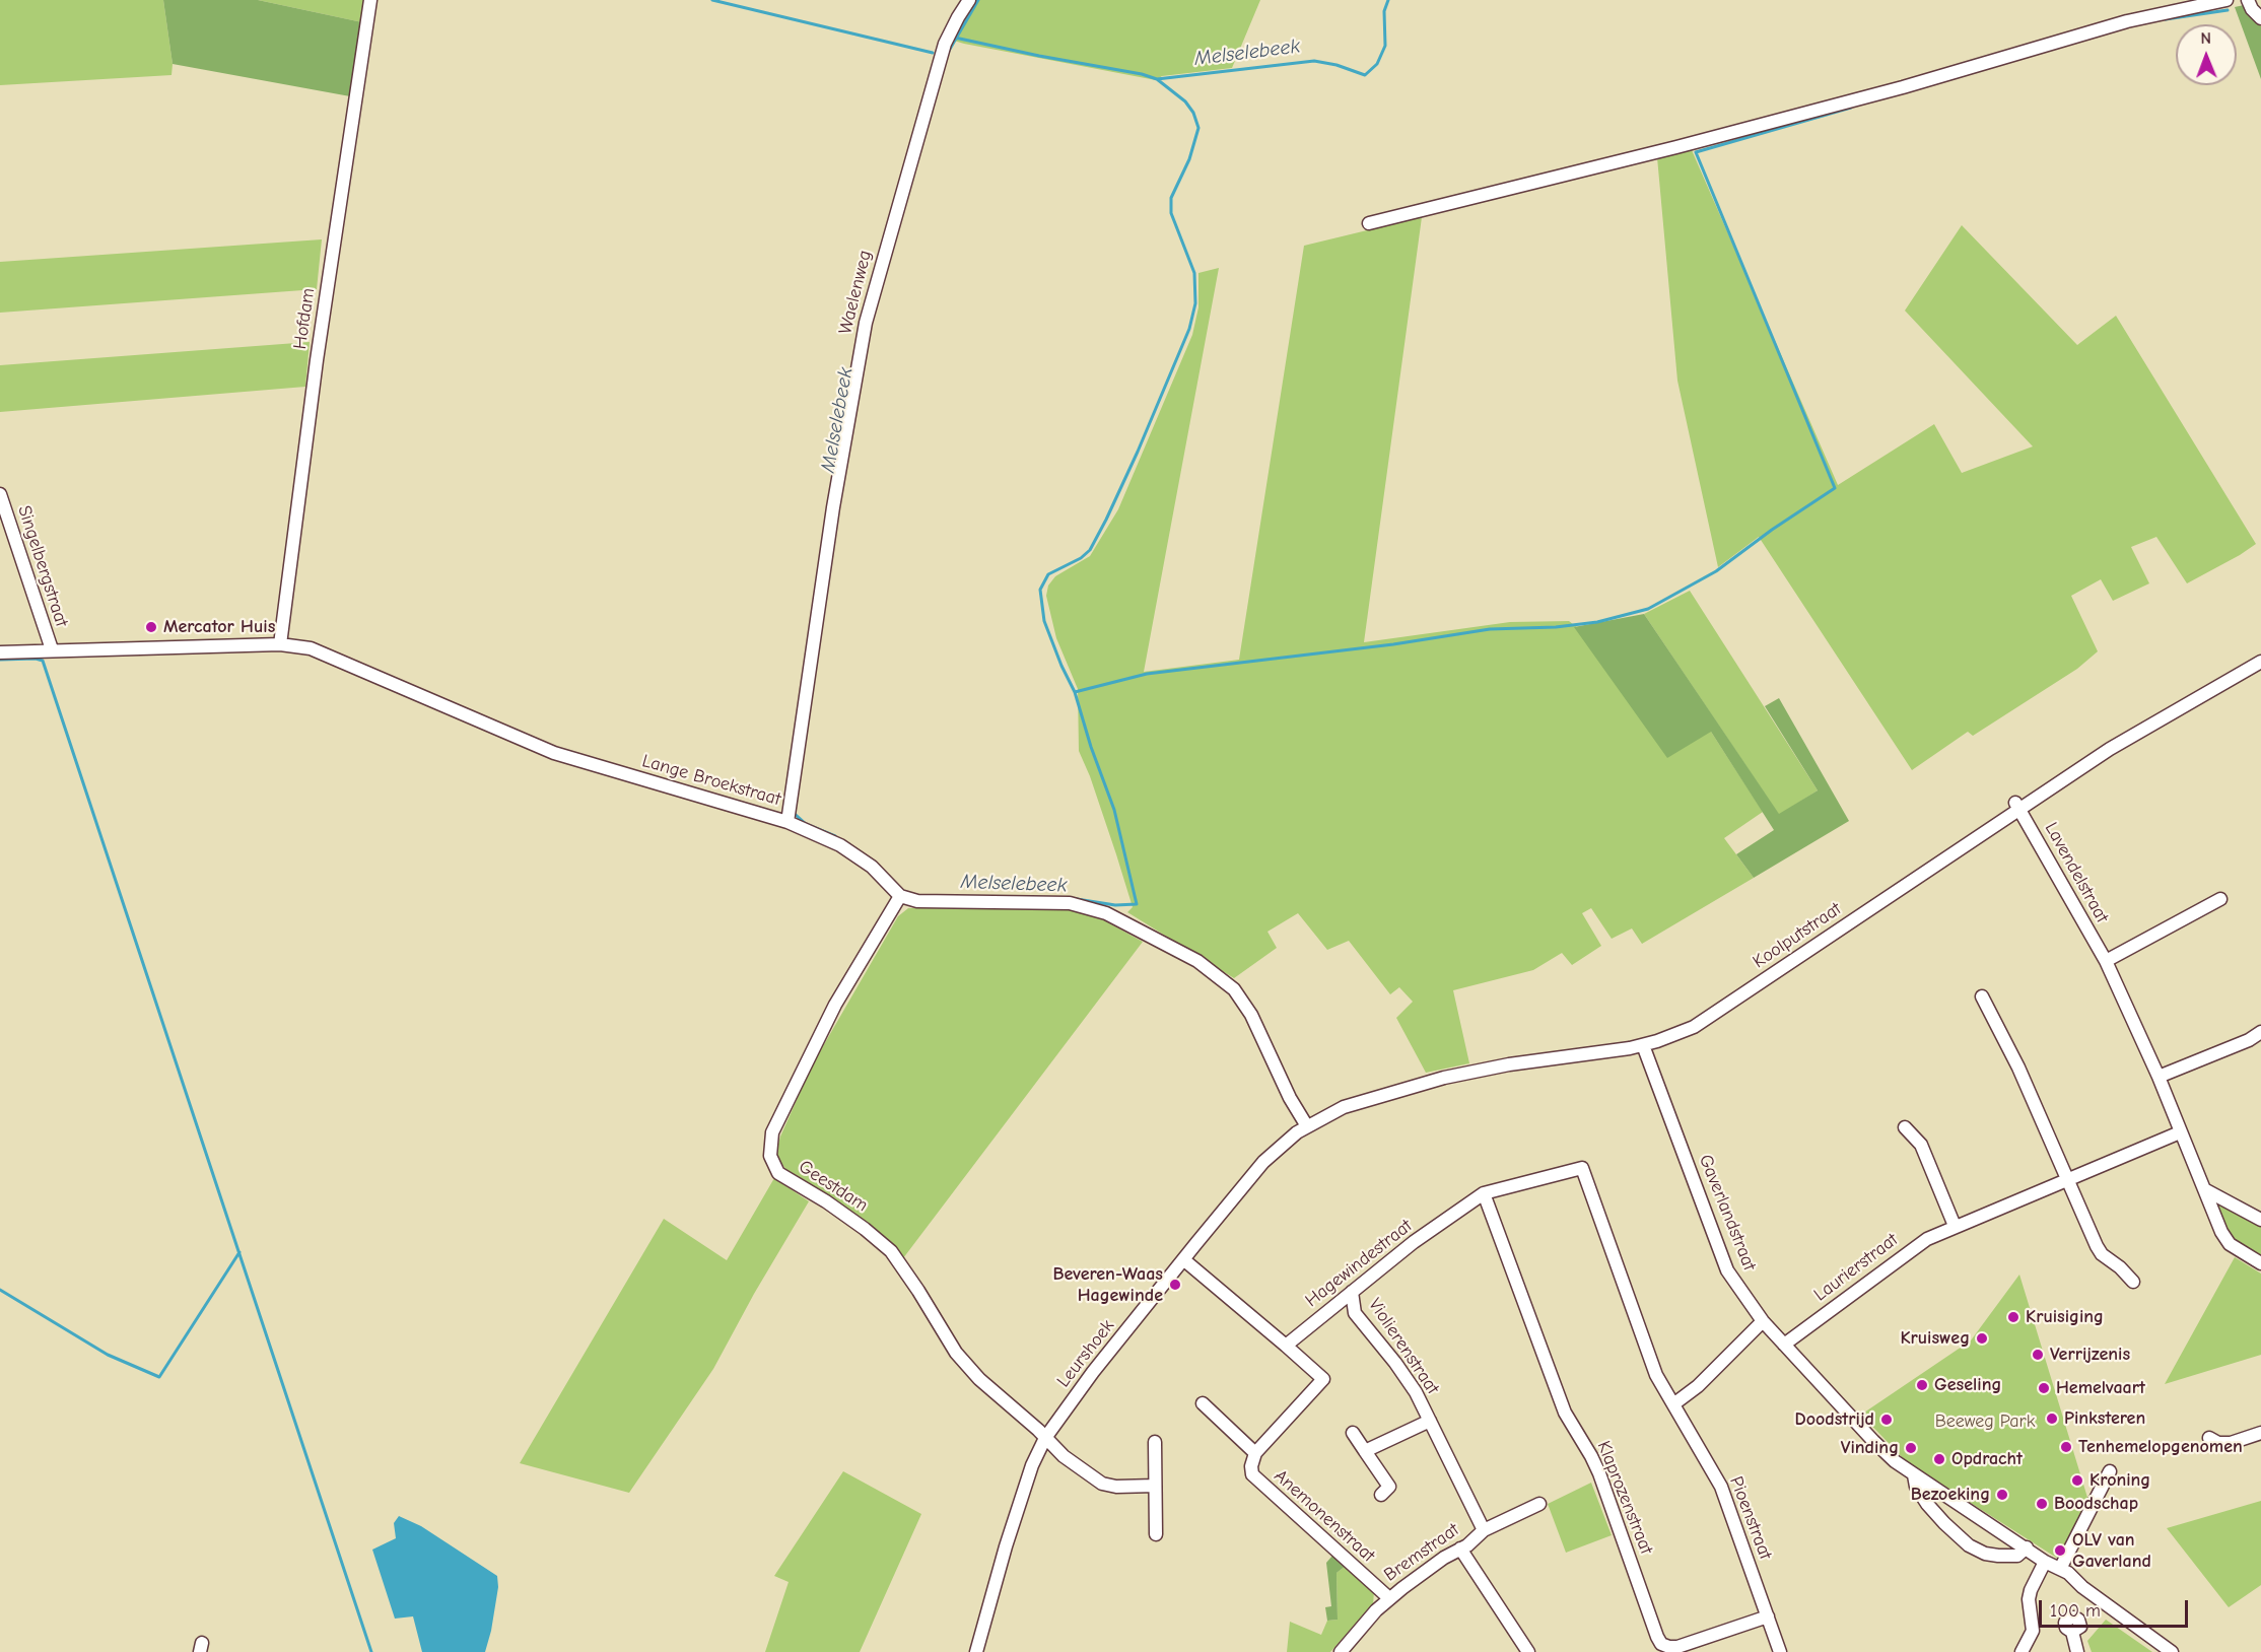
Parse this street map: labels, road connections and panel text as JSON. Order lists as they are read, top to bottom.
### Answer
{
  "streets": {
    "street": [
      "Waelenweg",
      "Hofdam",
      "Singelbergstraat",
      "Lange Broekstraat",
      "Lavendelstraat",
      "Koolputstraat",
      "Geestdam",
      "Gaverlandstraat",
      "Hagewindestraat",
      "Laurierstraat",
      "Violierenstraat",
      "Leurshoek",
      "Klaprozenstraat",
      "Anemonenstraat",
      "Pioenstraat",
      "Bremstraat"
    ]
  },
  "crossings": [
    ["Waelenweg", "Lange Broekstraat"],
    ["Hofdam", "Lange Broekstraat"],
    ["Singelbergstraat", "Lange Broekstraat"],
    ["Lange Broekstraat", "Geestdam"],
    ["Lavendelstraat", "Koolputstraat"],
    ["Lavendelstraat", "Laurierstraat"],
    ["Koolputstraat", "Gaverlandstraat"],
    ["Koolputstraat", "Leurshoek"],
    ["Geestdam", "Leurshoek"],
    ["Gaverlandstraat", "Laurierstraat"],
    ["Hagewindestraat", "Violierenstraat"],
    ["Hagewindestraat", "Klaprozenstraat"],
    ["Hagewindestraat", "Pioenstraat"],
    ["Violierenstraat", "Bremstraat"],
    ["Klaprozenstraat", "Pioenstraat"],
    ["Anemonenstraat", "Bremstraat"]
  ],
  "water": ["Melselebeek"],
  "parks": ["Beeweg Park"],
  "places": [
    "Mercator Huis",
    "Beveren-Waas Hagewinde",
    "Kruisiging",
    "Kruisweg",
    "Verrijzenis",
    "Geseling",
    "Hemelvaart",
    "Pinksteren",
    "Doodstrijd",
    "Tenhemelopgenomen",
    "Vinding",
    "Opdracht",
    "Kroning",
    "Bezoeking",
    "Boodschap",
    "OLV van Gaverland"
  ],
  "scale_bar": "100 m",
  "north": "top"
}
